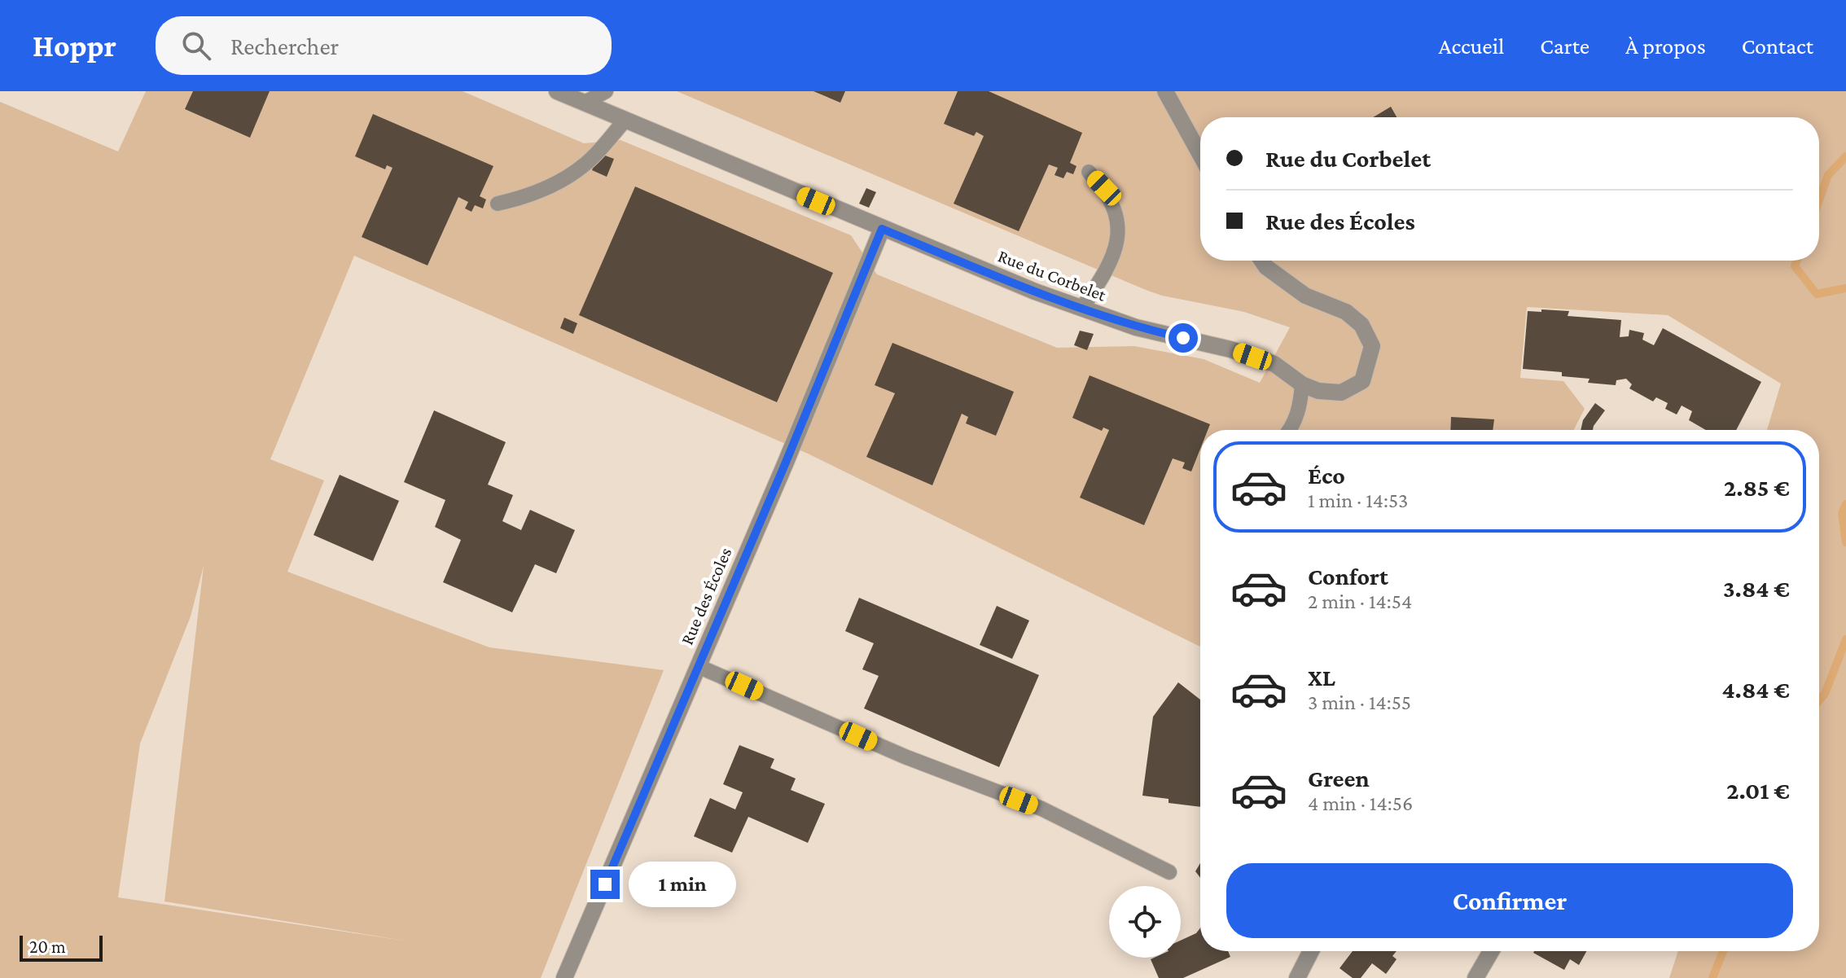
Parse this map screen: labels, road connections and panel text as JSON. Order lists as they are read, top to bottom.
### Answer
{
  "streets": {
    "street": ["Rue du Corbelet", "Rue des Écoles"]
  },
  "crossings": [
    ["Rue du Corbelet", "Rue des Écoles"]
  ],
  "scale_bar": "20 m",
  "page": {
    "header": "Hoppr",
    "search": "Rechercher",
    "nav": [
      "Accueil",
      "Carte",
      "À propos",
      "Contact"
    ],
    "banner": ["Rue du Corbelet", "Rue des Écoles"],
    "list": [
      {
        "name": "Éco",
        "note": "1 min · 14:53",
        "value": "2.85 €"
      },
      {
        "name": "Confort",
        "note": "2 min · 14:54",
        "value": "3.84 €"
      },
      {
        "name": "XL",
        "note": "3 min · 14:55",
        "value": "4.84 €"
      },
      {
        "name": "Green",
        "note": "4 min · 14:56",
        "value": "2.01 €"
      }
    ],
    "buttons": "Confirmer",
    "bubble": "1 min",
    "scale": "20 m"
  }
}
